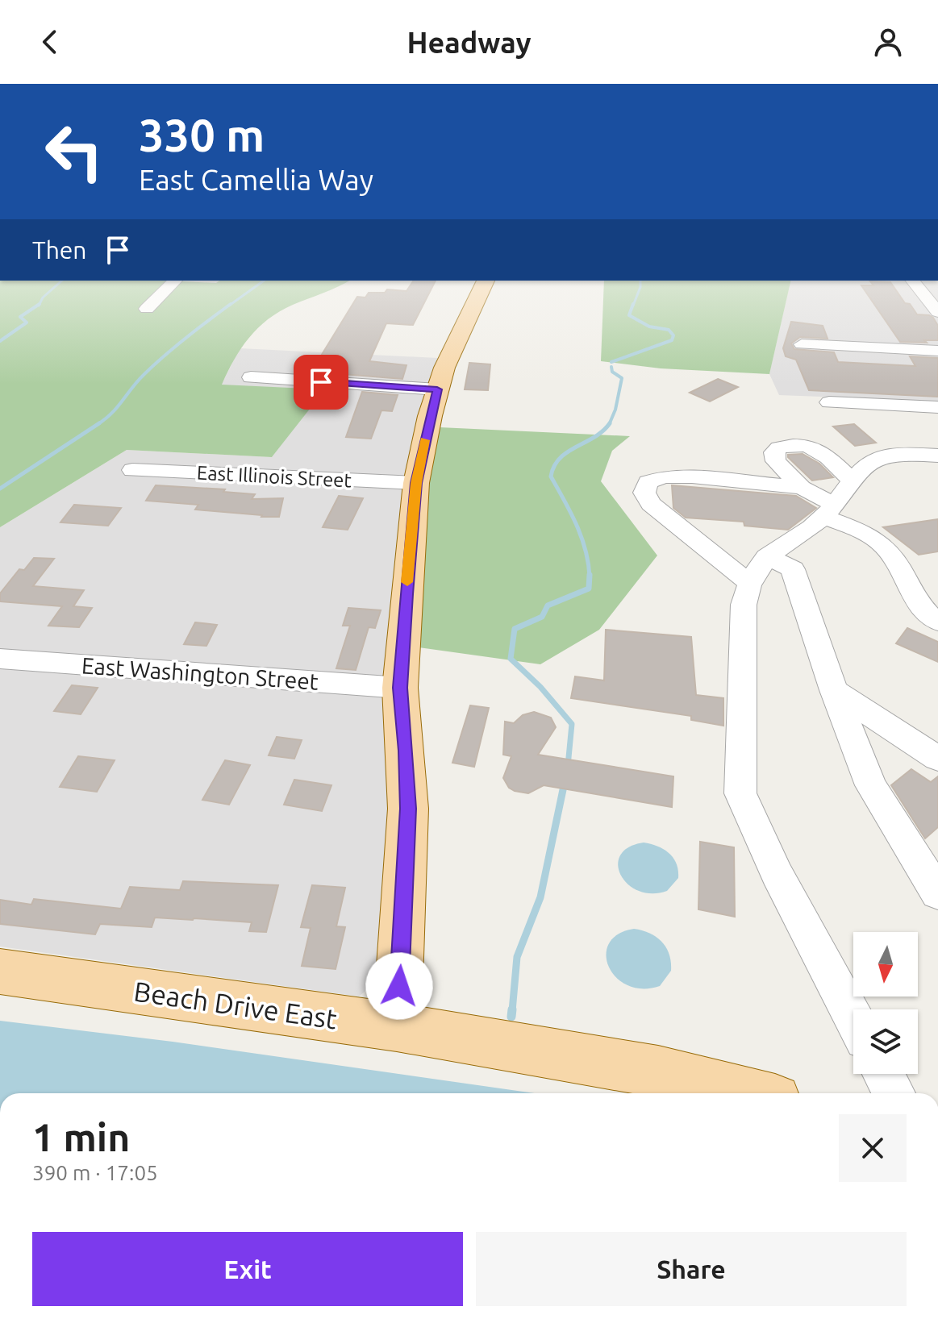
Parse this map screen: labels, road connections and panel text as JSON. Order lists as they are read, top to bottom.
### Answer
{
  "streets": {
    "main road": ["Beach Drive East"],
    "street": ["East Illinois Street", "East Washington Street"]
  },
  "north": "bottom",
  "page": {
    "header": "Headway",
    "turn": ["330 m", "East Camellia Way"],
    "then": "Then",
    "heading": ["1 min", "390 m · 17:05"],
    "buttons": ["Exit", "Share"]
  }
}
